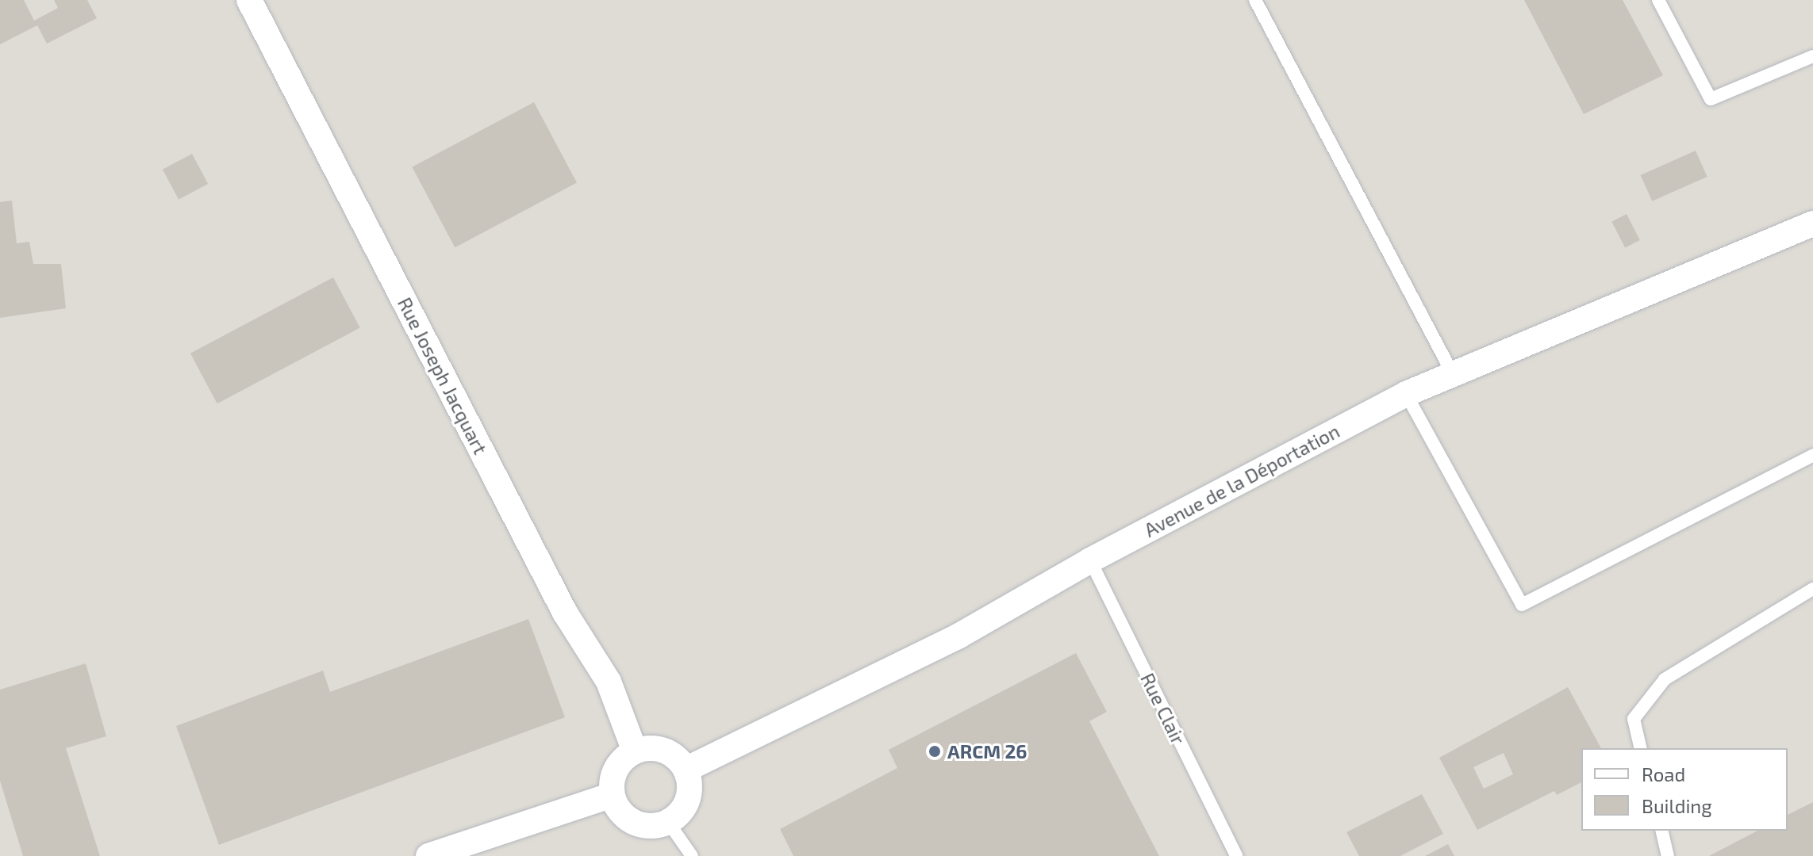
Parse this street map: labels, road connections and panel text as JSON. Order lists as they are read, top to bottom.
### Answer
{
  "streets": {
    "street": ["Rue Joseph Jacquart", "Avenue de la Déportation"],
    "lane": ["Rue Clair"]
  },
  "crossings": [
    ["Rue Joseph Jacquart", "Avenue de la Déportation"],
    ["Avenue de la Déportation", "Rue Clair"]
  ],
  "places": ["ARCM 26"],
  "legend": ["Road", "Building"]
}
